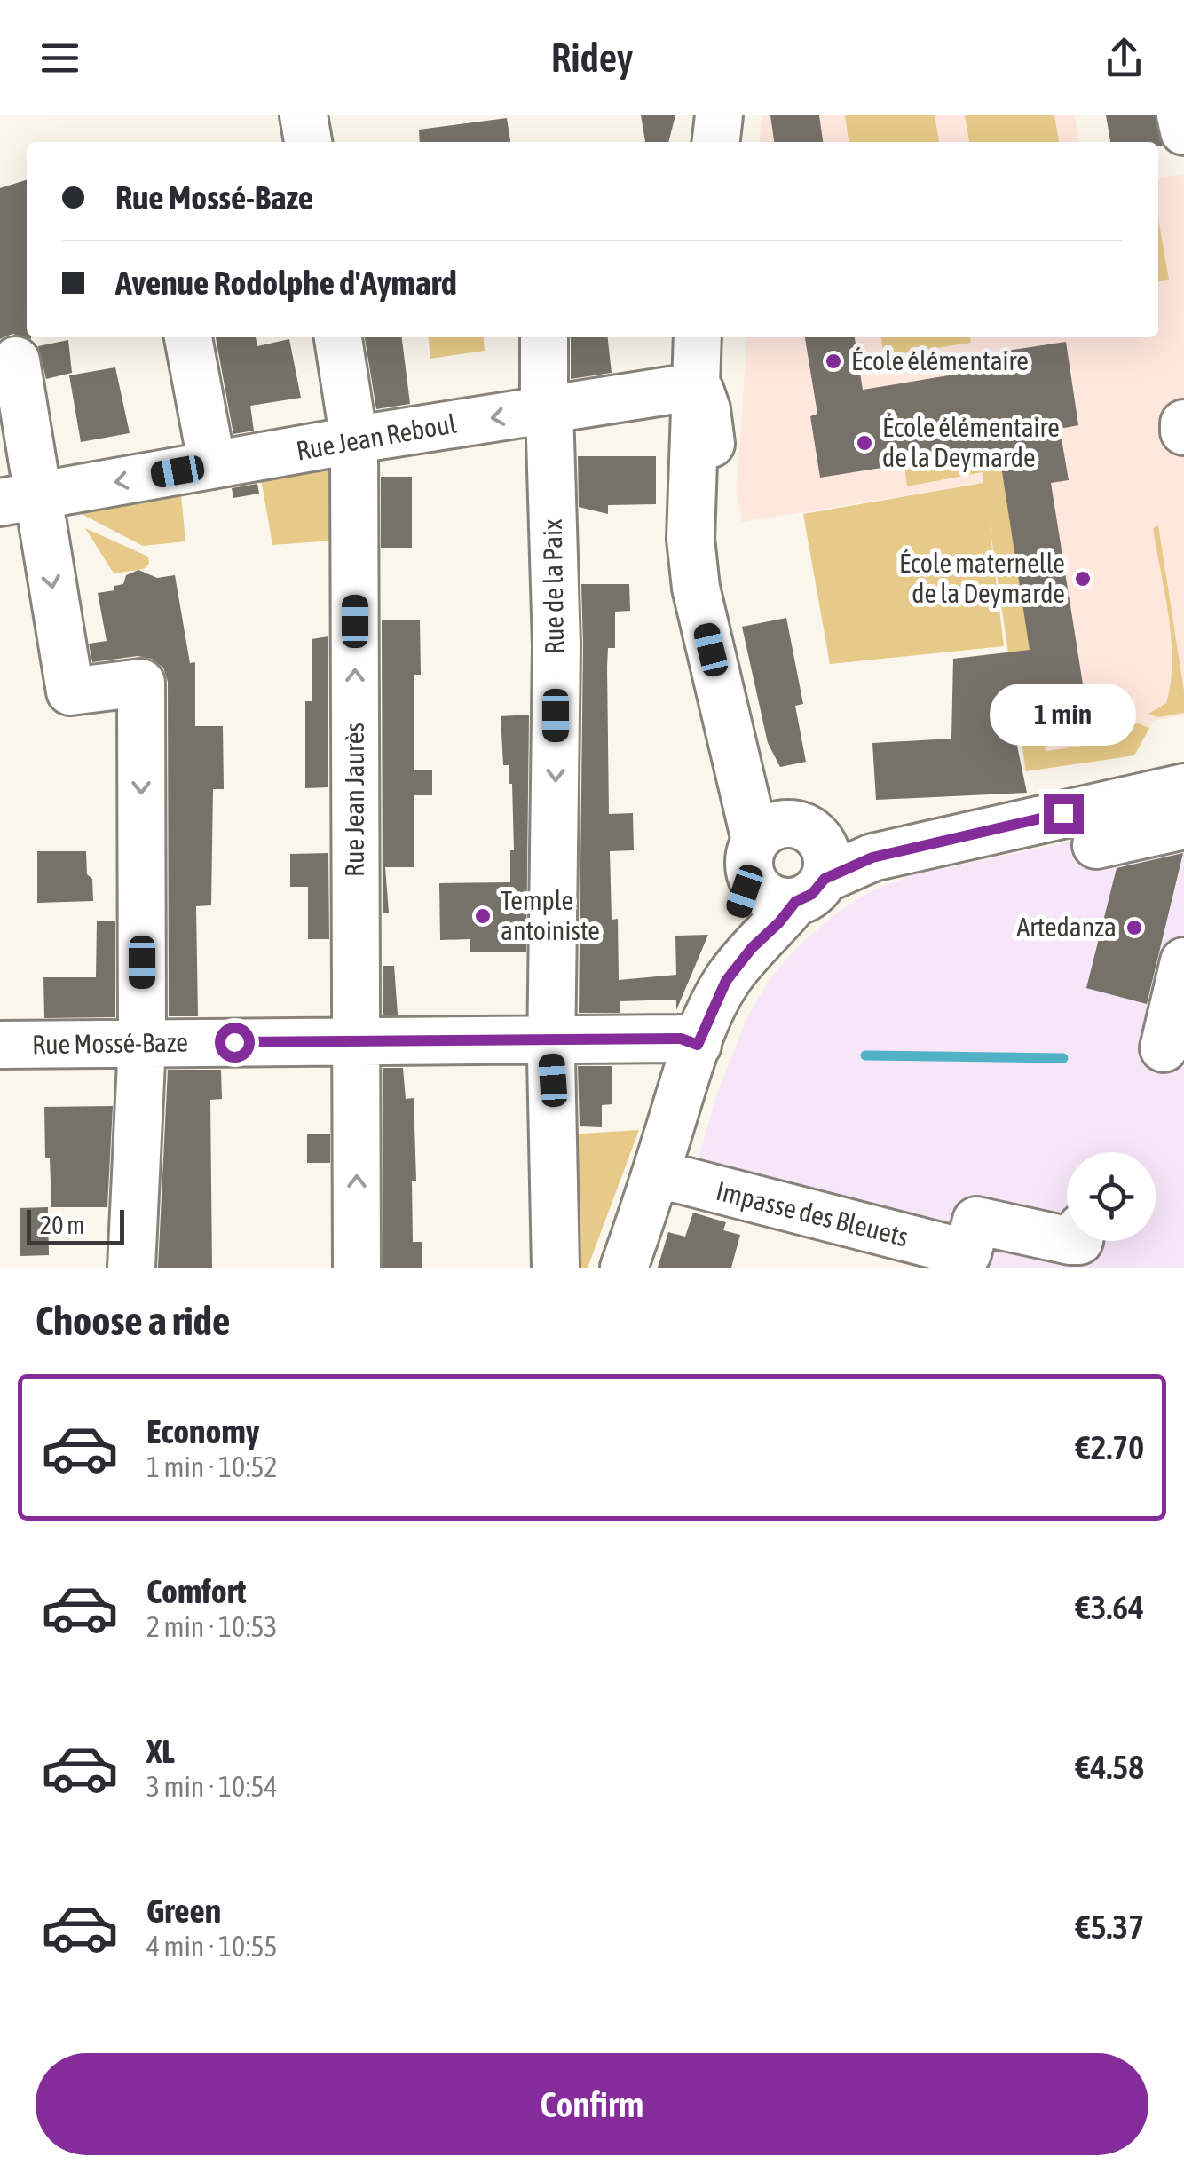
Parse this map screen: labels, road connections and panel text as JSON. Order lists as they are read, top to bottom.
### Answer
{
  "streets": {
    "street": [
      "Rue Jean Reboul",
      "Rue de la Paix",
      "Rue Jean Jaurès",
      "Rue Mossé-Baze",
      "Impasse des Bleuets"
    ]
  },
  "crossings": [
    ["Rue Jean Reboul", "Rue de la Paix"],
    ["Rue Jean Reboul", "Rue Jean Jaurès"],
    ["Rue de la Paix", "Rue Mossé-Baze"],
    ["Rue Jean Jaurès", "Rue Mossé-Baze"]
  ],
  "one_way": ["Rue Jean Reboul"],
  "places": [
    "École élémentaire",
    "École élémentaire de la Deymarde",
    "École maternelle de la Deymarde",
    "Temple antoiniste",
    "Artedanza"
  ],
  "scale_bar": "20 m",
  "page": {
    "header": "Ridey",
    "banner": ["Rue Mossé-Baze", "Avenue Rodolphe d'Aymard"],
    "bubble": "1 min",
    "scale": "20 m",
    "heading": "Choose a ride",
    "list": [
      {
        "name": "Economy",
        "note": "1 min · 10:52",
        "value": "€2.70"
      },
      {
        "name": "Comfort",
        "note": "2 min · 10:53",
        "value": "€3.64"
      },
      {
        "name": "XL",
        "note": "3 min · 10:54",
        "value": "€4.58"
      },
      {
        "name": "Green",
        "note": "4 min · 10:55",
        "value": "€5.37"
      }
    ],
    "buttons": "Confirm"
  }
}
